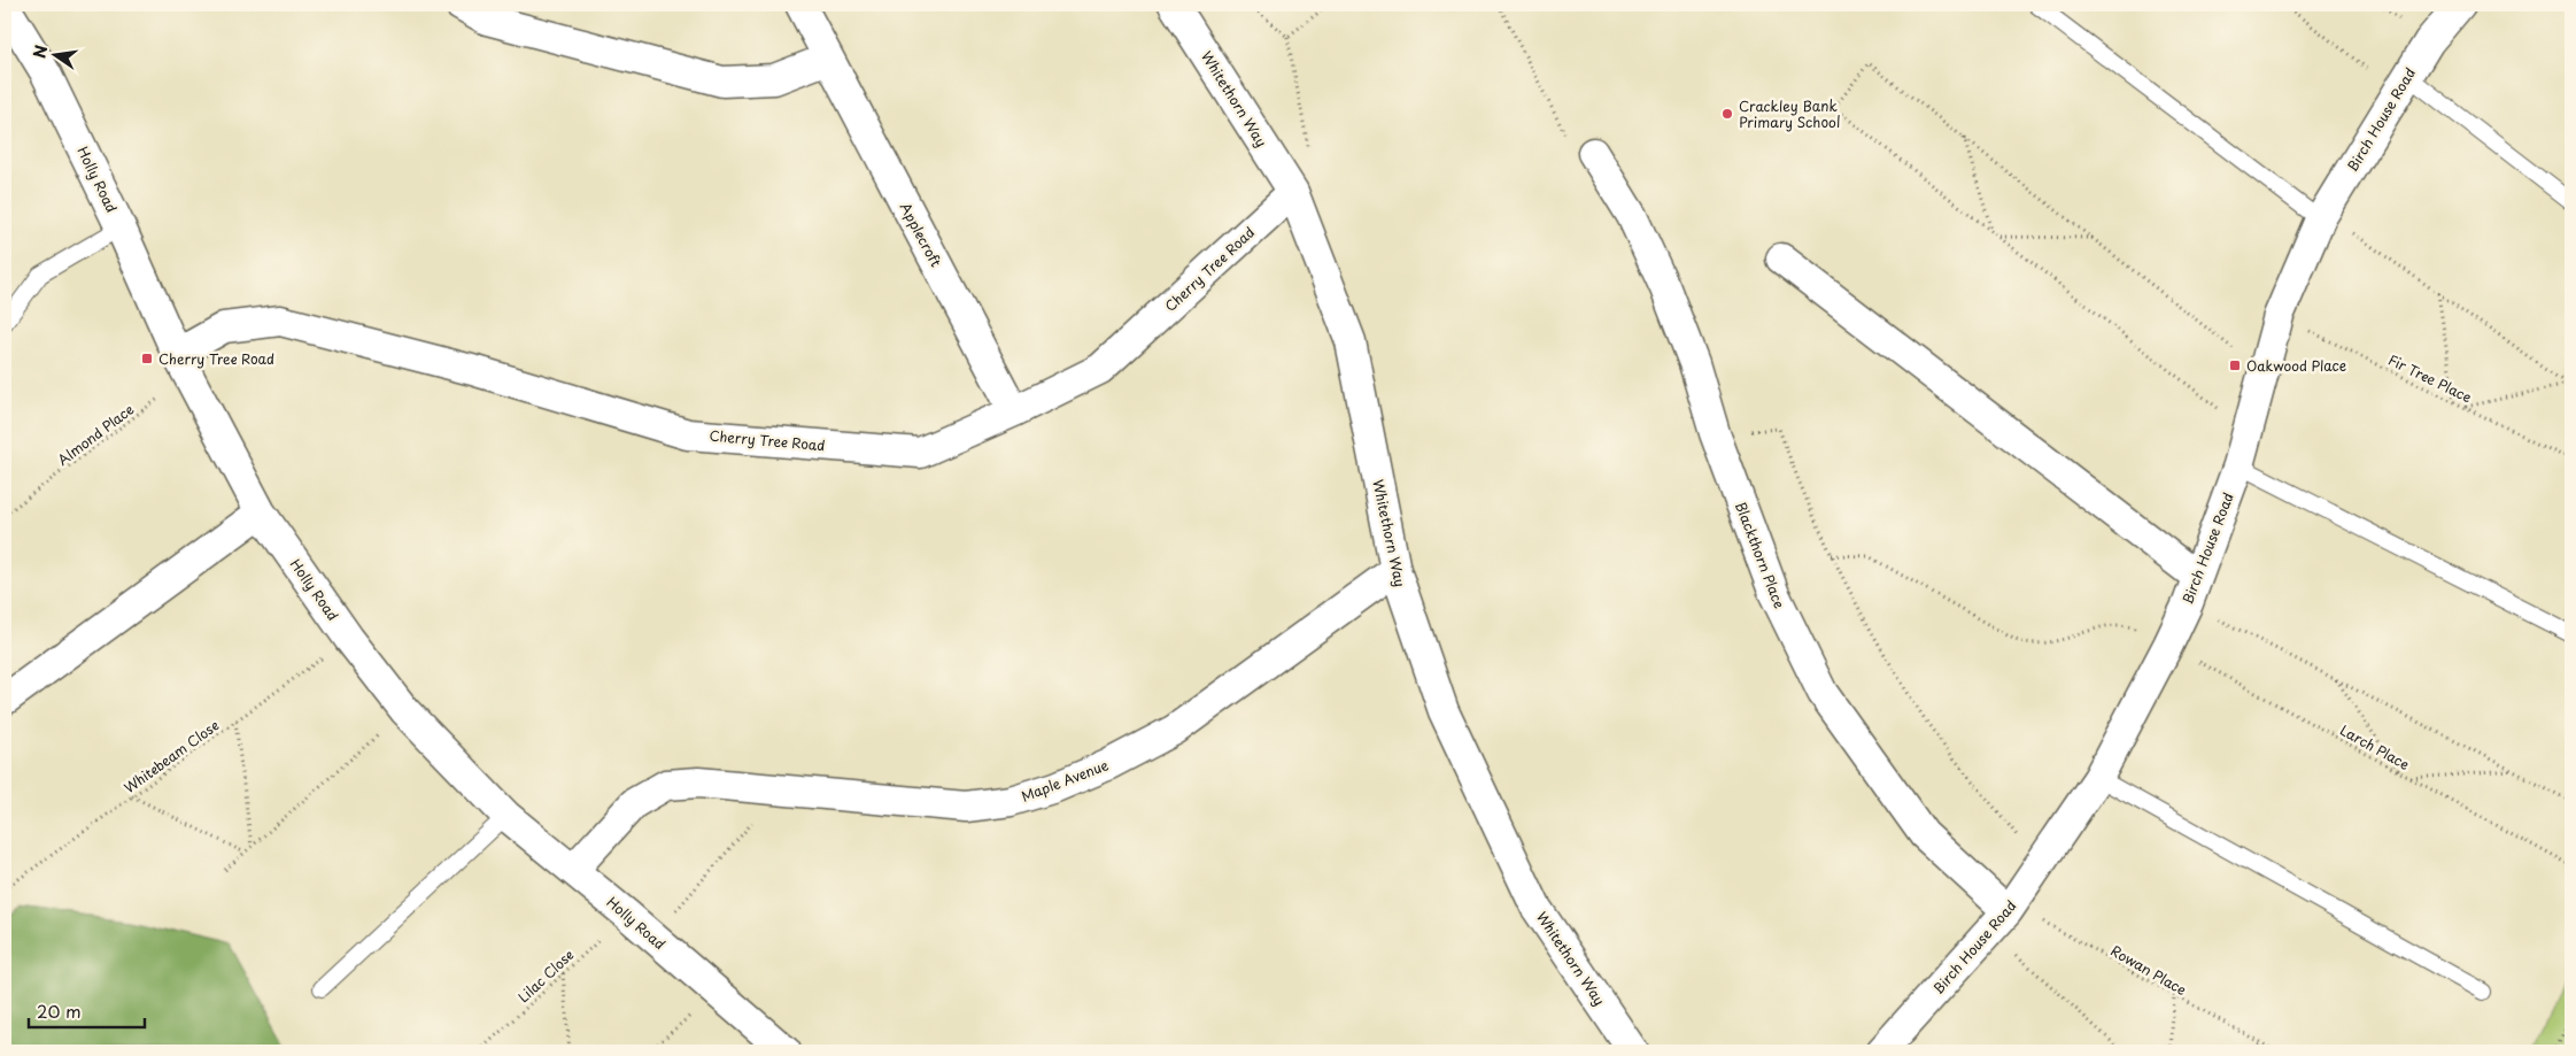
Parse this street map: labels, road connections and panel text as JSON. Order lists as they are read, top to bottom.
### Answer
{
  "streets": {
    "street": [
      "Whitethorn Way",
      "Birch House Road",
      "Holly Road",
      "Applecroft",
      "Cherry Tree Road",
      "Blackthorn Place",
      "Maple Avenue"
    ],
    "path": [
      "Fir Tree Place",
      "Almond Place",
      "Larch Place",
      "Whitebeam Close",
      "Rowan Place",
      "Lilac Close"
    ]
  },
  "crossings": [
    ["Whitethorn Way", "Cherry Tree Road"],
    ["Whitethorn Way", "Maple Avenue"],
    ["Birch House Road", "Fir Tree Place"],
    ["Birch House Road", "Blackthorn Place"],
    ["Birch House Road", "Larch Place"],
    ["Birch House Road", "Rowan Place"],
    ["Holly Road", "Cherry Tree Road"],
    ["Holly Road", "Almond Place"],
    ["Holly Road", "Whitebeam Close"],
    ["Holly Road", "Maple Avenue"],
    ["Holly Road", "Lilac Close"],
    ["Applecroft", "Cherry Tree Road"],
    ["Cherry Tree Road", "Almond Place"],
    ["Blackthorn Place", "Rowan Place"]
  ],
  "places": {
    "other": ["Crackley Bank Primary School"],
    "transit": ["Cherry Tree Road", "Oakwood Place"]
  },
  "scale_bar": "20 m",
  "north": "left"
}
